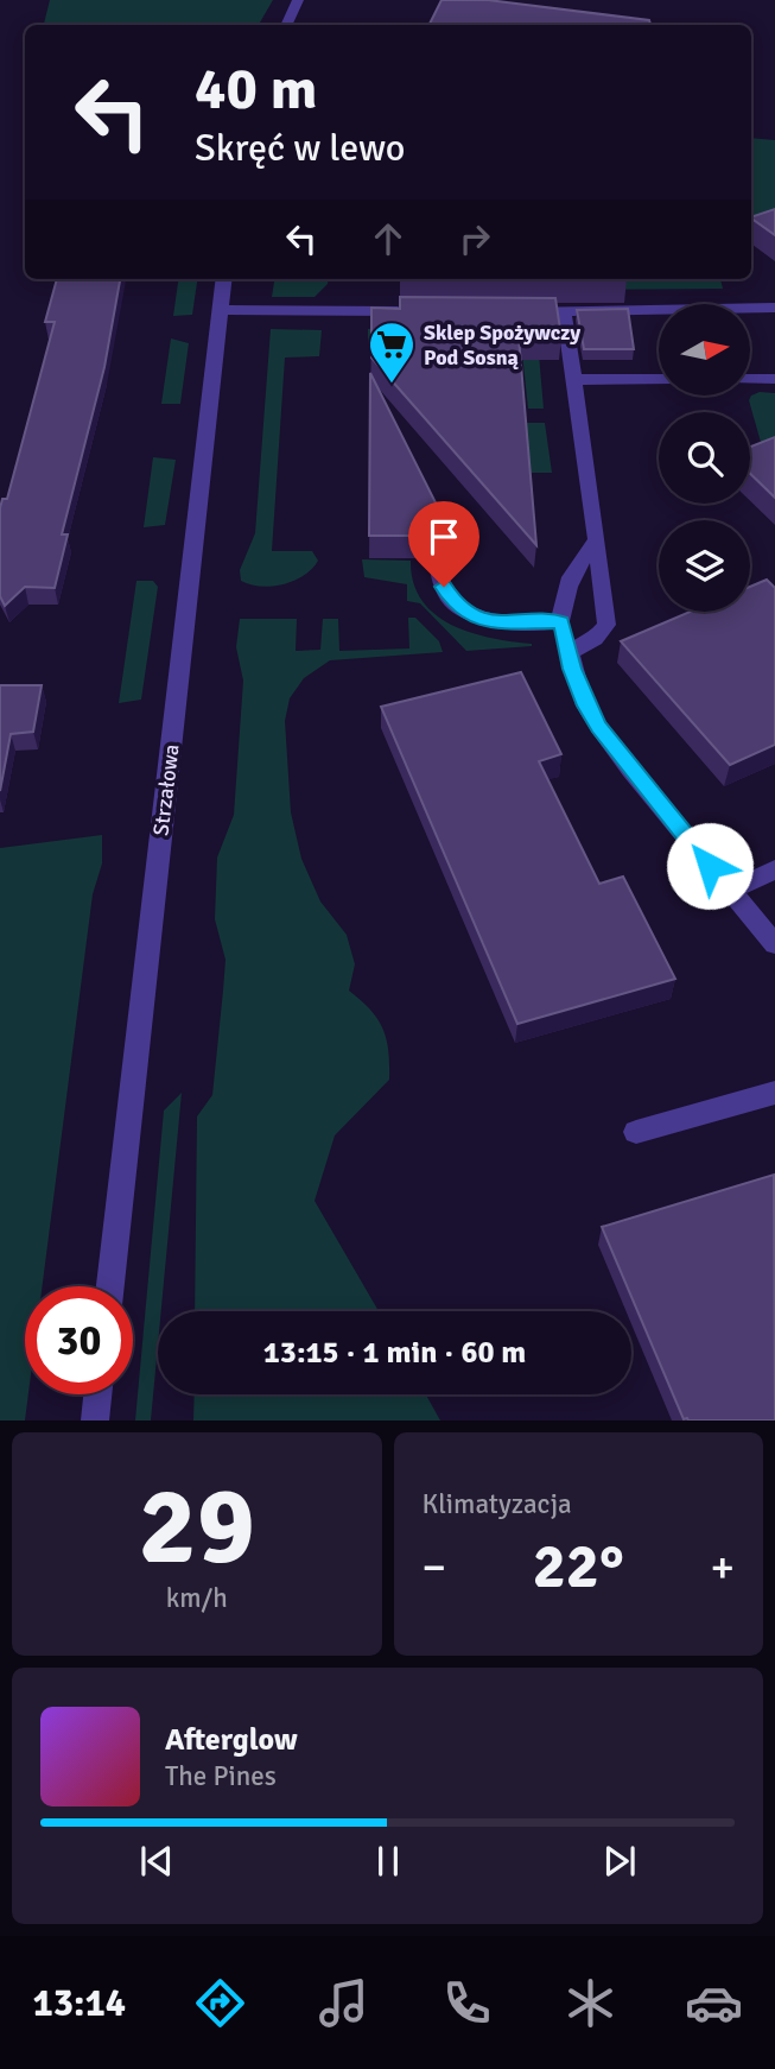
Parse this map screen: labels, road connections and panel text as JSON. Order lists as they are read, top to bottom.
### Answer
{
  "streets": {
    "street": ["Strzałowa"]
  },
  "places": {
    "supermarket": ["Sklep Spożywczy Pod Sosną"]
  },
  "north": "right",
  "page": {
    "turn": ["40 m", "Skręć w lewo"],
    "limit": "30",
    "trip": "13:15 · 1 min · 60 m",
    "tile": [
      ["29", "km/h"],
      "Klimatyzacja"
    ],
    "heat": ["−", "22°", "+"],
    "song": ["Afterglow", "The Pines"],
    "tabs": "13:14"
  }
}
